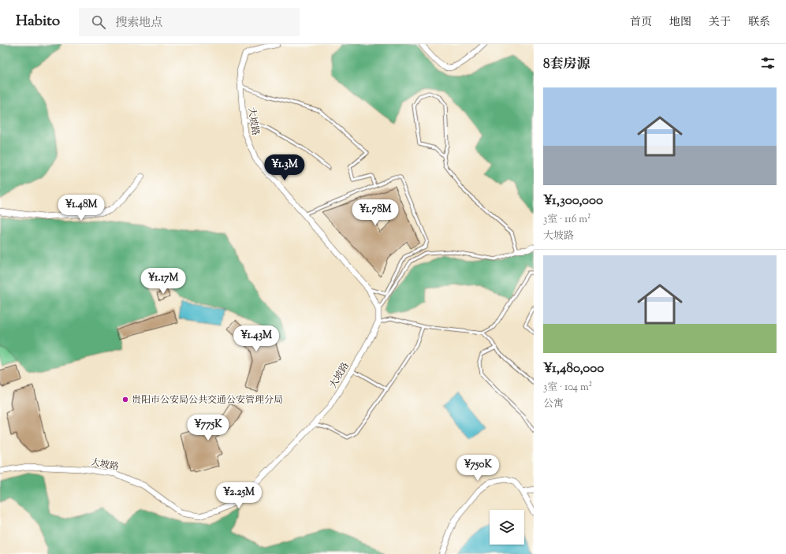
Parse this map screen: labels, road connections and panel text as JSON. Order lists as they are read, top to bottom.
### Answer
{
  "streets": {
    "street": ["大坡路"]
  },
  "places": ["贵阳市公安局公共交通公安管理分局"],
  "page": {
    "header": "Habito",
    "search": "搜索地点",
    "nav": [
      "首页",
      "地图",
      "关于",
      "联系"
    ],
    "heading": "8套房源",
    "list": [
      {
        "name": "¥1,300,000",
        "note": "3室 · 116 m² · 大坡路"
      },
      {
        "name": "¥1,480,000",
        "note": "3室 · 104 m² · 公寓"
      }
    ],
    "price": [
      "¥1.3M",
      "¥1.48M",
      "¥1.78M",
      "¥1.17M",
      "¥1.43M",
      "¥775K",
      "¥750K",
      "¥2.25M"
    ]
  }
}
